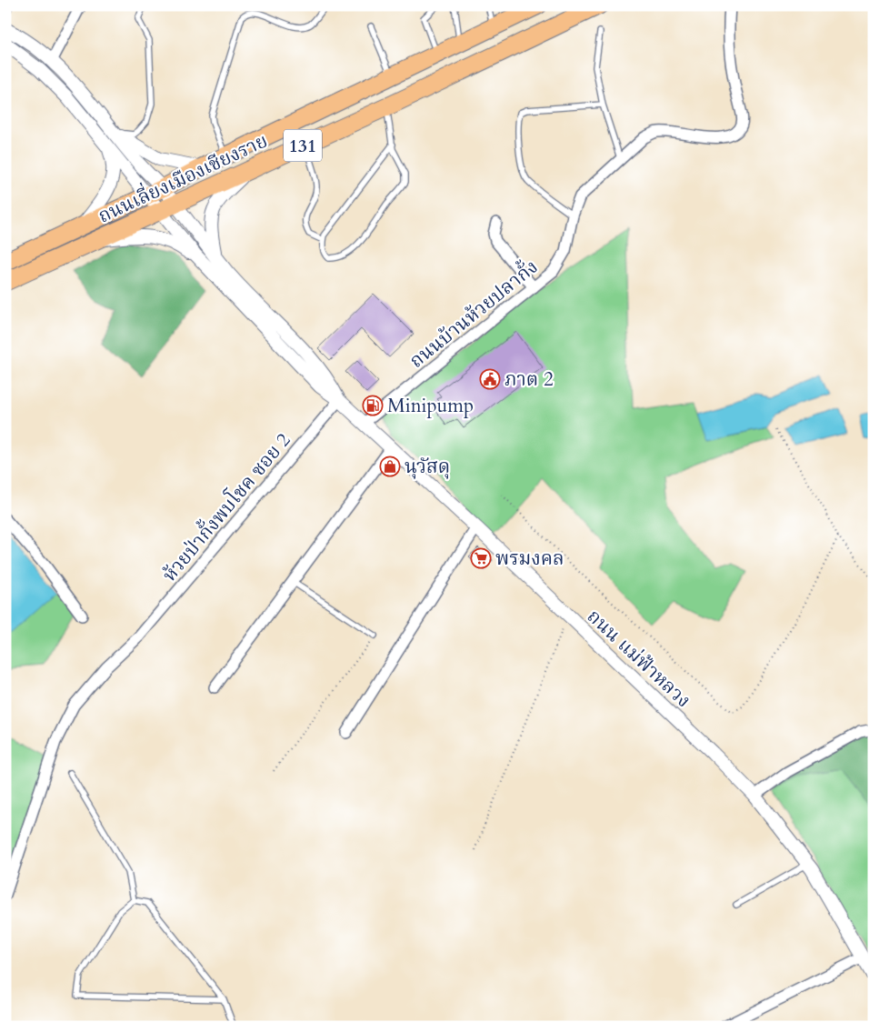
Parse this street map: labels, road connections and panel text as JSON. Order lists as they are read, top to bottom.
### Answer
{
  "streets": {
    "highway": ["131", "ถนนเลี่ยงเมืองเชียงราย"],
    "street": ["ถนนบ้านห้วยปลากั้ง", "ห้วยป่ากั้งพบโชค ซอย 2", "ถนน แม่ฟ้าหลวง"]
  },
  "crossings": [
    ["ถนนบ้านห้วยปลากั้ง", "ถนน แม่ฟ้าหลวง"],
    ["ห้วยป่ากั้งพบโชค ซอย 2", "ถนน แม่ฟ้าหลวง"]
  ],
  "places": {
    "public building": ["ภาต 2"],
    "fuel station": ["Minipump"],
    "shop": ["นุวัสดุ"],
    "supermarket": ["พรมงคล"]
  }
}
